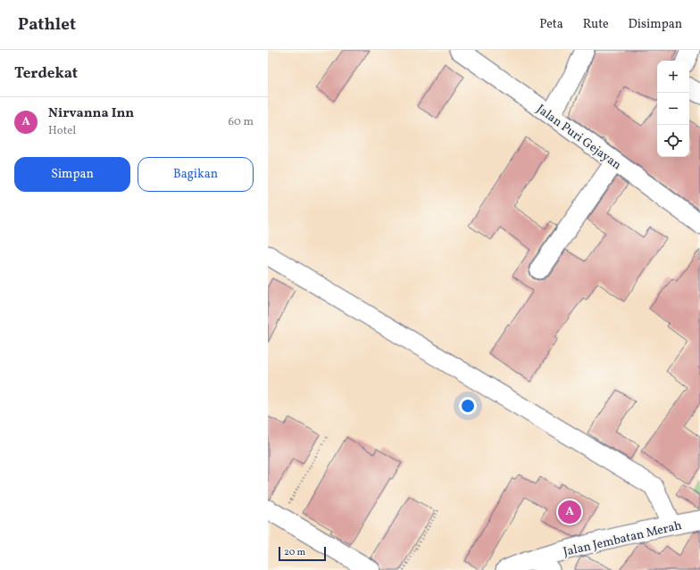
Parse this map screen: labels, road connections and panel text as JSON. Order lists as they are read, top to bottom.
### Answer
{
  "streets": {
    "street": ["Jalan Puri Gejayan", "Jalan Jembatan Merah"]
  },
  "scale_bar": "20 m",
  "page": {
    "header": "Pathlet",
    "nav": ["Peta", "Rute", "Disimpan"],
    "heading": "Terdekat",
    "map_buttons": ["+", "−"],
    "list": [
      {
        "mark": "A",
        "name": "Nirvanna Inn",
        "note": "Hotel",
        "value": "60 m"
      }
    ],
    "buttons": ["Simpan", "Bagikan"],
    "pins": "A",
    "scale": "20 m"
  }
}
